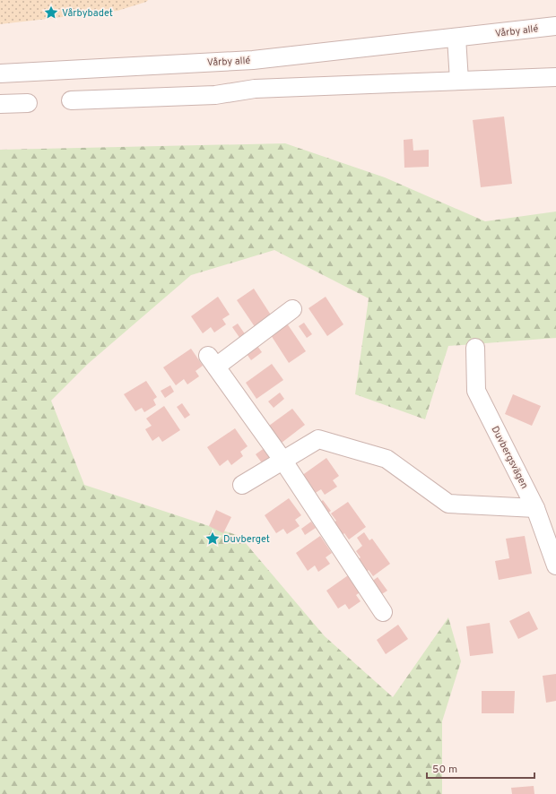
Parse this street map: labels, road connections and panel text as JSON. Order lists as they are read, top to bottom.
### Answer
{
  "streets": {
    "street": ["Vårby allé", "Duvbergsvägen"]
  },
  "places": {
    "place": ["Vårbybadet", "Duvberget"]
  },
  "scale_bar": "50 m"
}
